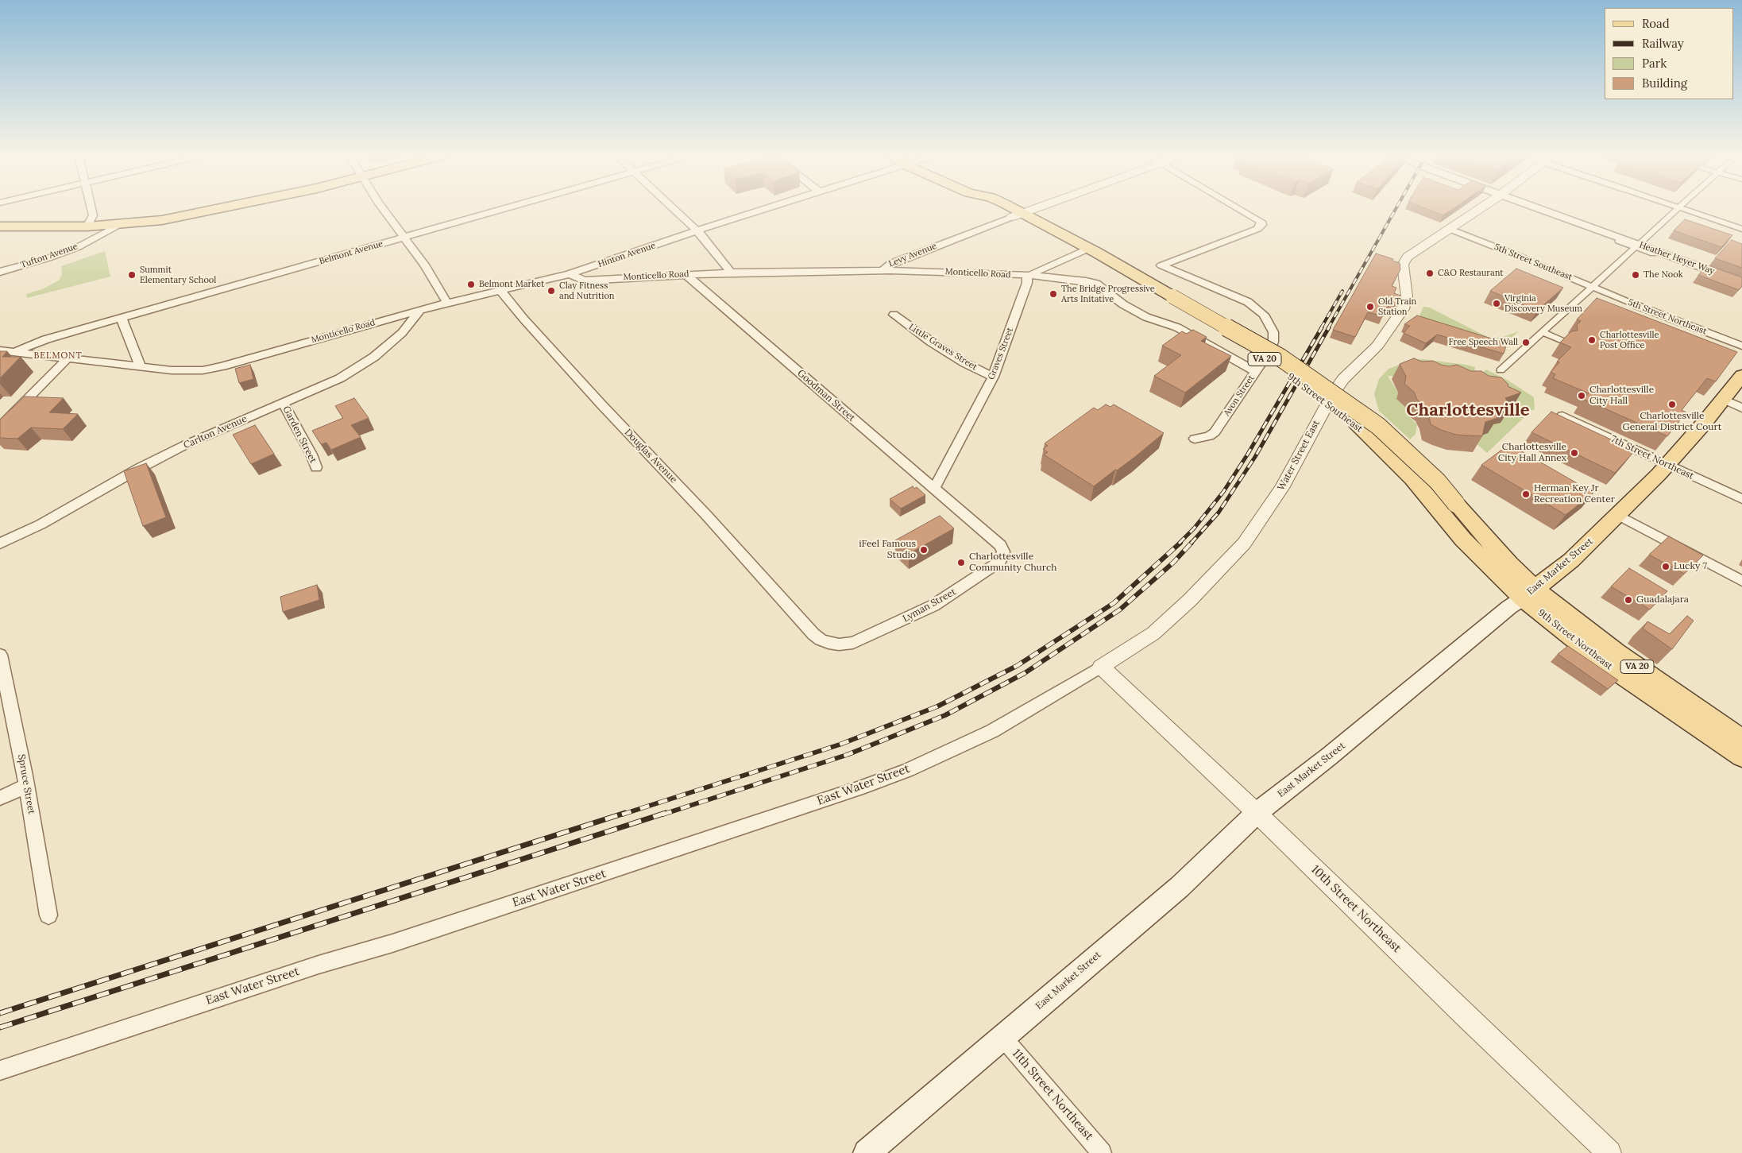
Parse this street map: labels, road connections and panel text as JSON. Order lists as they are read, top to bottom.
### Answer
{
  "streets": {
    "main road": [
      "VA 20",
      "9th Street Southeast",
      "East Market Street",
      "9th Street Northeast"
    ],
    "street": [
      "Belmont Avenue",
      "Hinton Avenue",
      "Levy Avenue",
      "Tufton Avenue",
      "Heather Heyer Way",
      "5th Street Southeast",
      "Monticello Road",
      "5th Street Northeast",
      "Little Graves Street",
      "Graves Street",
      "Goodman Street",
      "Avon Street",
      "Carlton Avenue",
      "Garden Street",
      "Water Street East",
      "Douglas Avenue",
      "7th Street Northeast",
      "Lyman Street",
      "Spruce Street",
      "East Water Street",
      "10th Street Northeast",
      "11th Street Northeast"
    ]
  },
  "crossings": [
    ["Belmont Avenue", "Monticello Road"],
    ["Hinton Avenue", "Monticello Road"],
    ["Levy Avenue", "Monticello Road"],
    ["Levy Avenue", "VA 20"],
    ["5th Street Southeast", "5th Street Northeast"],
    ["5th Street Southeast", "Water Street East"],
    ["Monticello Road", "Graves Street"],
    ["Monticello Road", "Goodman Street"],
    ["Monticello Road", "Avon Street"],
    ["Monticello Road", "Carlton Avenue"],
    ["Monticello Road", "Douglas Avenue"],
    ["Little Graves Street", "Graves Street"],
    ["Graves Street", "Goodman Street"],
    ["VA 20", "9th Street Southeast"],
    ["Goodman Street", "Lyman Street"],
    ["9th Street Southeast", "9th Street Northeast"],
    ["Carlton Avenue", "Garden Street"],
    ["Water Street East", "East Water Street"],
    ["Water Street East", "10th Street Northeast"],
    ["Douglas Avenue", "Lyman Street"],
    ["7th Street Northeast", "East Market Street"],
    ["East Market Street", "9th Street Northeast"],
    ["East Market Street", "10th Street Northeast"],
    ["East Market Street", "11th Street Northeast"],
    ["East Water Street", "10th Street Northeast"]
  ],
  "districts": ["BELMONT", "Charlottesville"],
  "places": [
    "C&O Restaurant",
    "Summit Elementary School",
    "The Nook",
    "Belmont Market",
    "Clay Fitness and Nutrition",
    "The Bridge Progressive Arts Initative",
    "Virginia Discovery Museum",
    "Old Train Station",
    "Charlottesville Post Office",
    "Free Speech Wall",
    "Charlottesville City Hall",
    "Charlottesville General District Court",
    "Charlottesville City Hall Annex",
    "Herman Key Jr Recreation Center",
    "iFeel Famous Studio",
    "Charlottesville Community Church",
    "Lucky 7",
    "Guadalajara"
  ],
  "legend": [
    "Road",
    "Railway",
    "Park",
    "Building"
  ]
}
